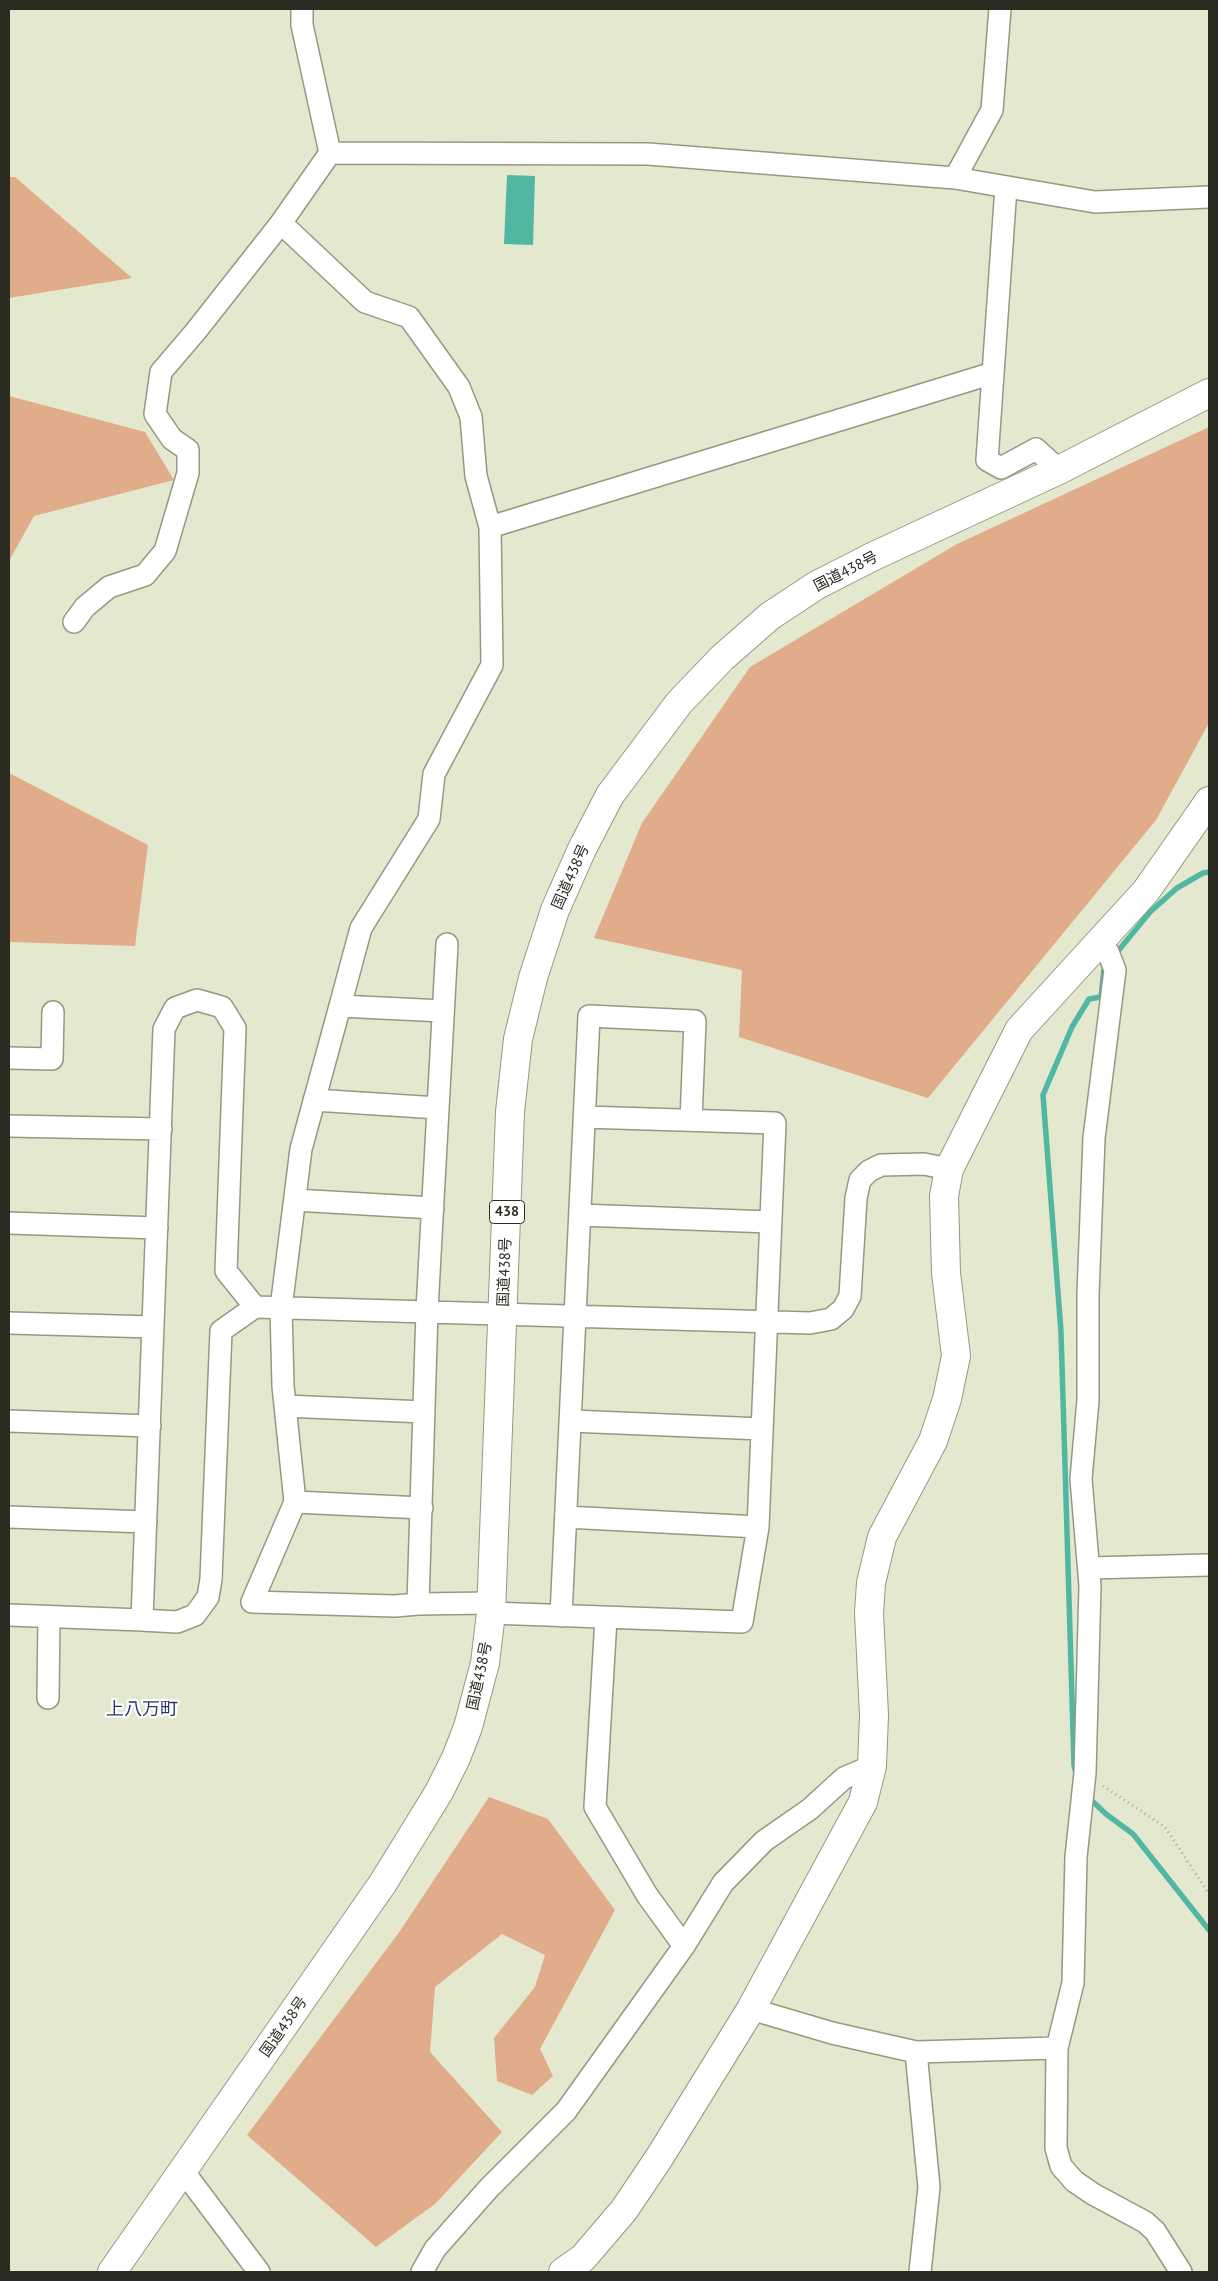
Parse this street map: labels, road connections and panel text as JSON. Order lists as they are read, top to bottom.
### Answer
{
  "streets": {
    "main road": ["国道438号", "438"]
  },
  "districts": ["上八万町"]
}
